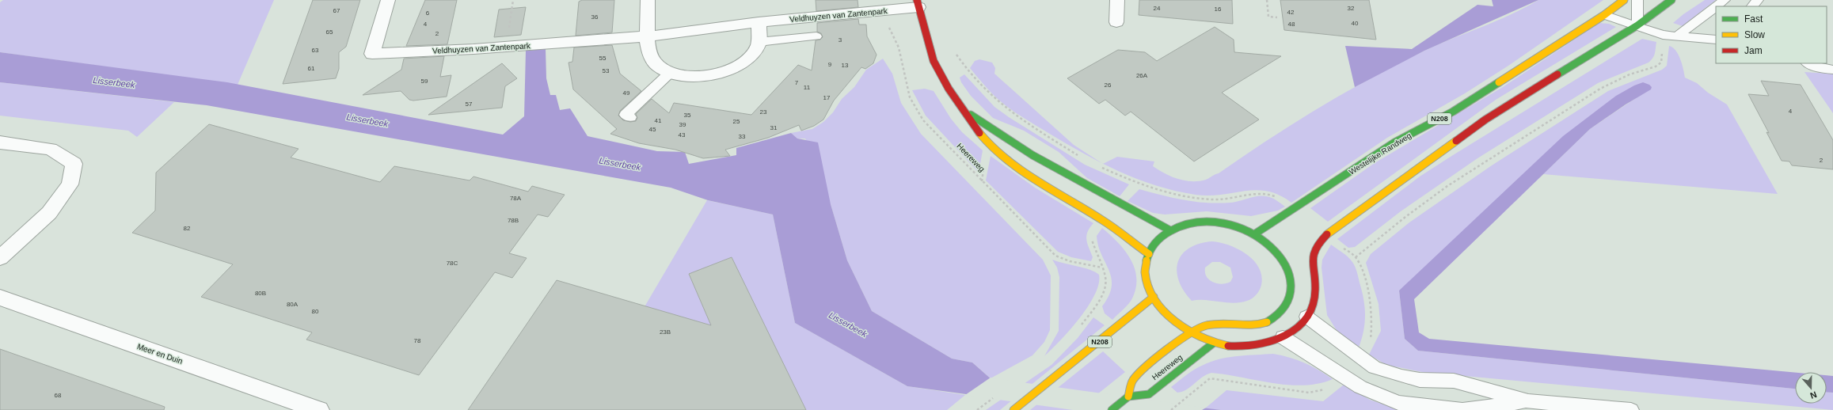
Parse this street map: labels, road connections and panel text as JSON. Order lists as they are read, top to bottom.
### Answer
{
  "streets": {
    "main road": ["N208", "Westelijke Randweg", "Heereweg"],
    "street": ["Veldhuyzen van Zantenpark", "Meer en Duin"]
  },
  "crossings": [
    ["Veldhuyzen van Zantenpark", "Heereweg"],
    ["Westelijke Randweg", "Heereweg"]
  ],
  "water": ["Lisserbeek"],
  "house_numbers": [
    "24",
    "32",
    "16",
    "67",
    "42",
    "6",
    "36",
    "40",
    "4",
    "48",
    "65",
    "2",
    "3",
    "63",
    "55",
    "9",
    "13",
    "61",
    "53",
    "26A",
    "59",
    "7",
    "26",
    "11",
    "49",
    "17",
    "57",
    "4",
    "23",
    "35",
    "41",
    "25",
    "39",
    "31",
    "45",
    "43",
    "33",
    "2",
    "78A",
    "78B",
    "82",
    "78C",
    "80B",
    "80A",
    "80",
    "23B",
    "78",
    "68"
  ],
  "legend": ["Fast", "Slow", "Jam"],
  "north": "bottom"
}
